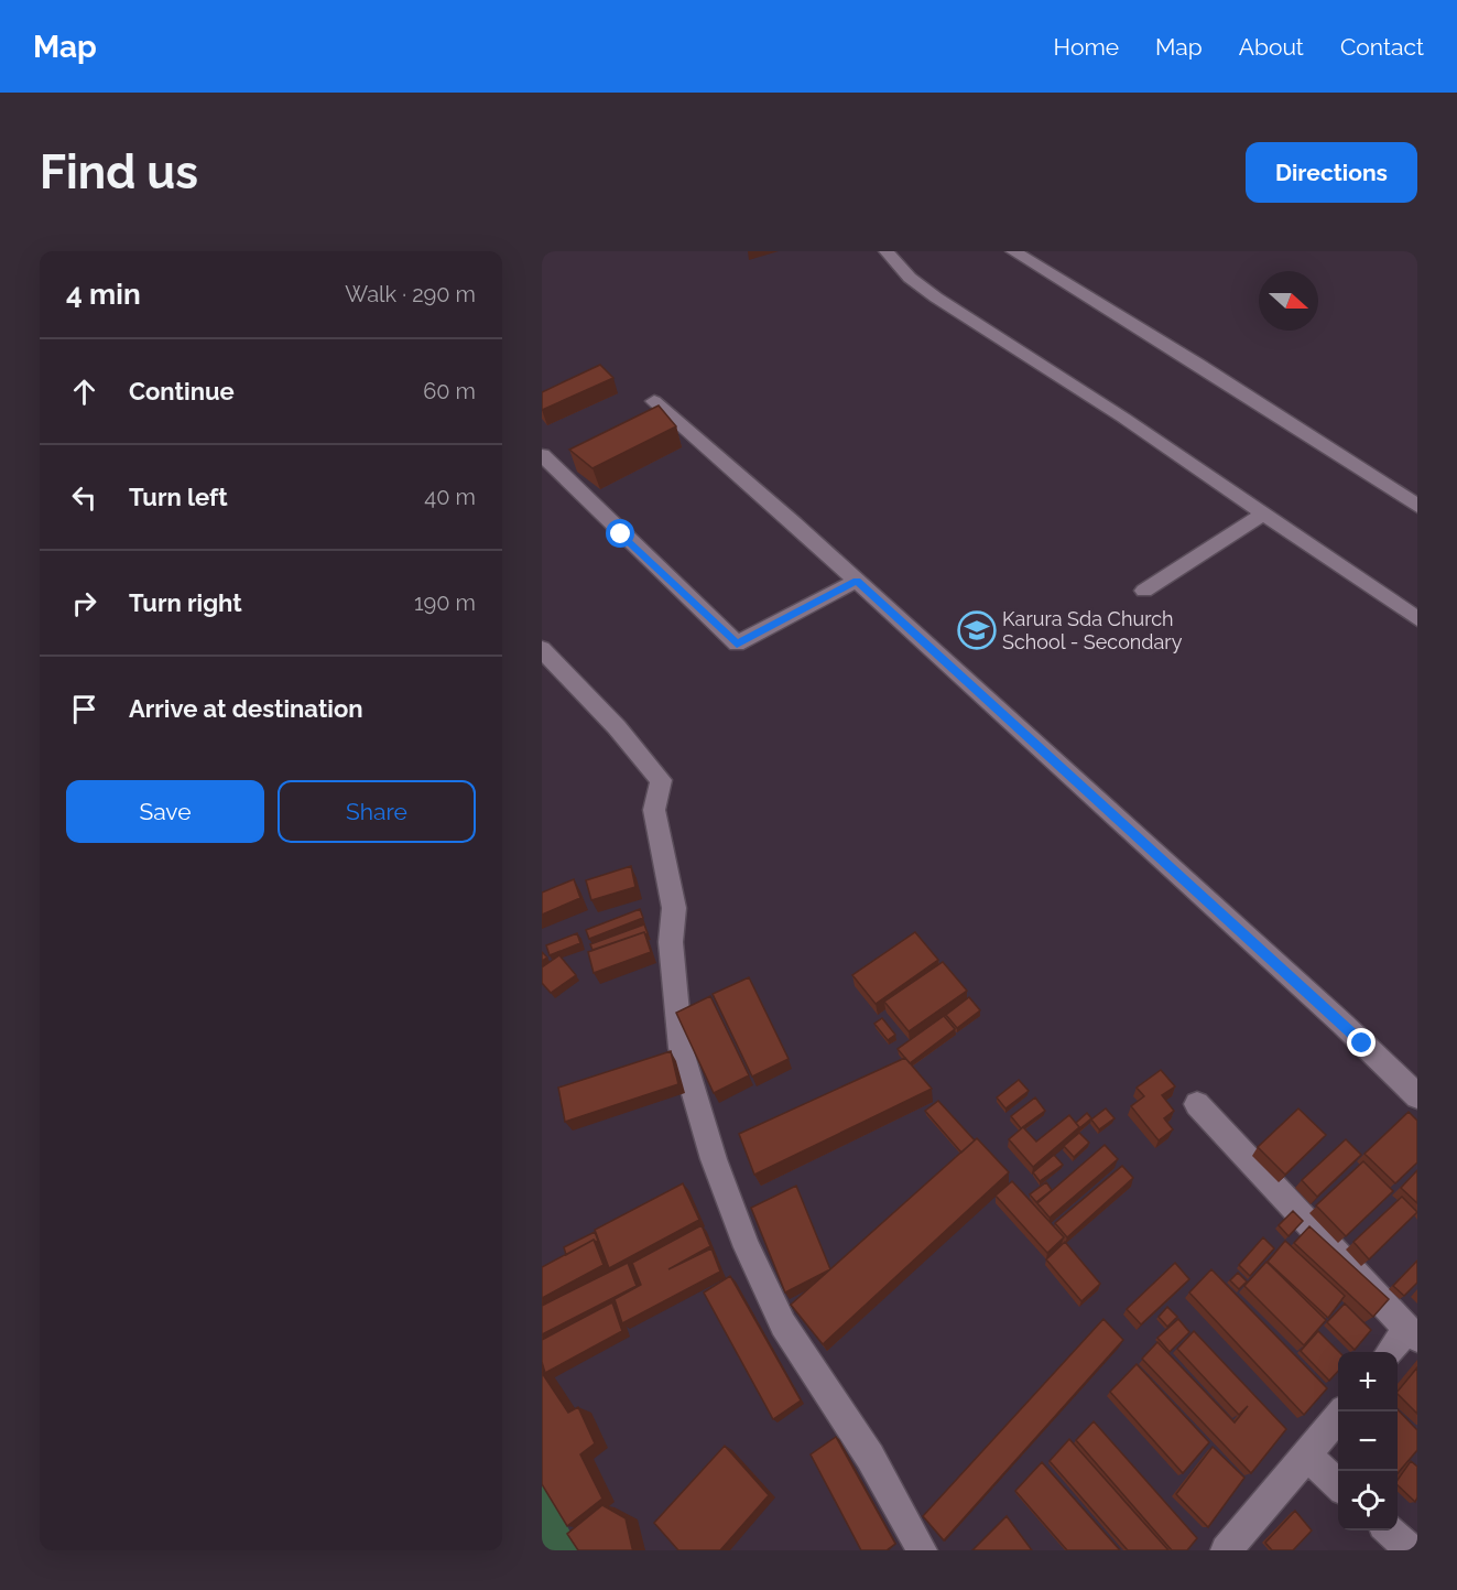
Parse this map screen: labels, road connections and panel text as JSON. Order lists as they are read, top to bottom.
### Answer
{
  "places": {
    "school or university": ["Karura Sda Church School - Secondary"]
  },
  "north": "right",
  "page": {
    "header": "Map",
    "nav": [
      "Home",
      "Map",
      "About",
      "Contact"
    ],
    "buttons": [
      "Directions",
      ["Save", "Share"]
    ],
    "title": "Find us",
    "heading": ["4 min", "Walk · 290 m"],
    "list": [
      ["Continue", "60 m"],
      ["Turn left", "40 m"],
      ["Turn right", "190 m"],
      "Arrive at destination"
    ],
    "map_buttons": ["+", "−"]
  }
}
